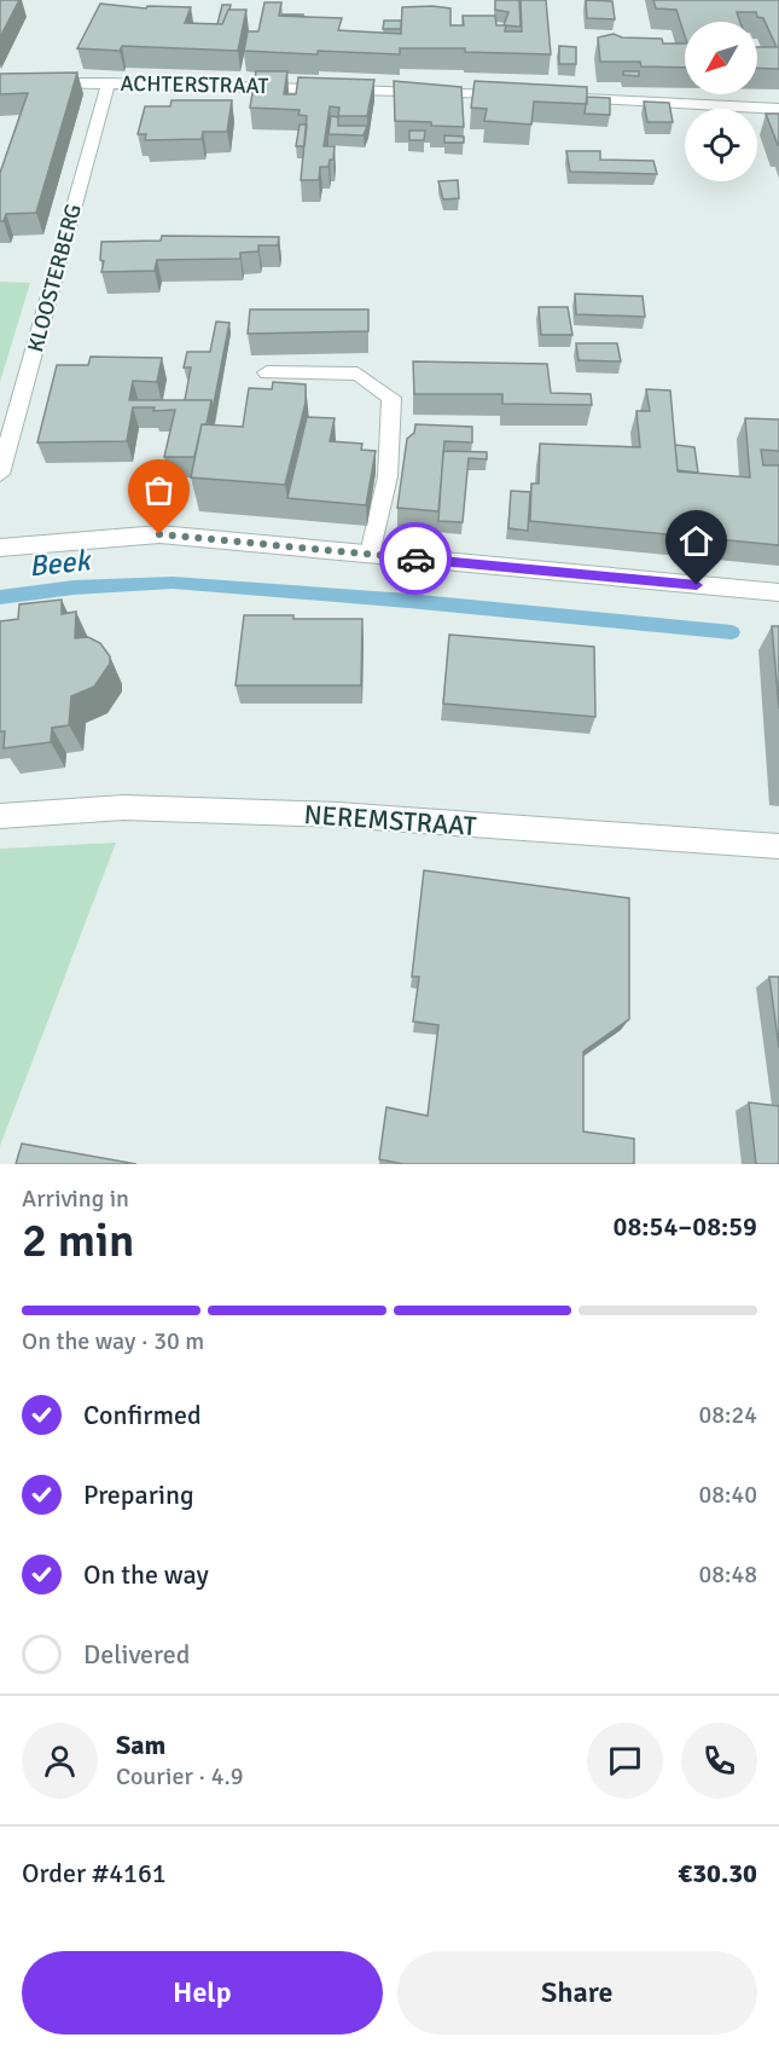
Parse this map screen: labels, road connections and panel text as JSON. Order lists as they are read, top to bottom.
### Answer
{
  "streets": {
    "street": ["ACHTERSTRAAT", "KLOOSTERBERG", "NEREMSTRAAT"]
  },
  "crossings": [
    ["ACHTERSTRAAT", "KLOOSTERBERG"]
  ],
  "water": ["Beek"],
  "north": "bottom left",
  "page": {
    "heading": ["2 min", "Arriving in", "08:54–08:59"],
    "panel": [
      "Sam",
      "Courier · 4.9",
      "Order #4161",
      "€30.30"
    ],
    "bar": "On the way · 30 m",
    "list": [
      ["Confirmed", "08:24"],
      ["Preparing", "08:40"],
      ["On the way", "08:48"],
      "Delivered"
    ],
    "buttons": ["Help", "Share"]
  }
}
